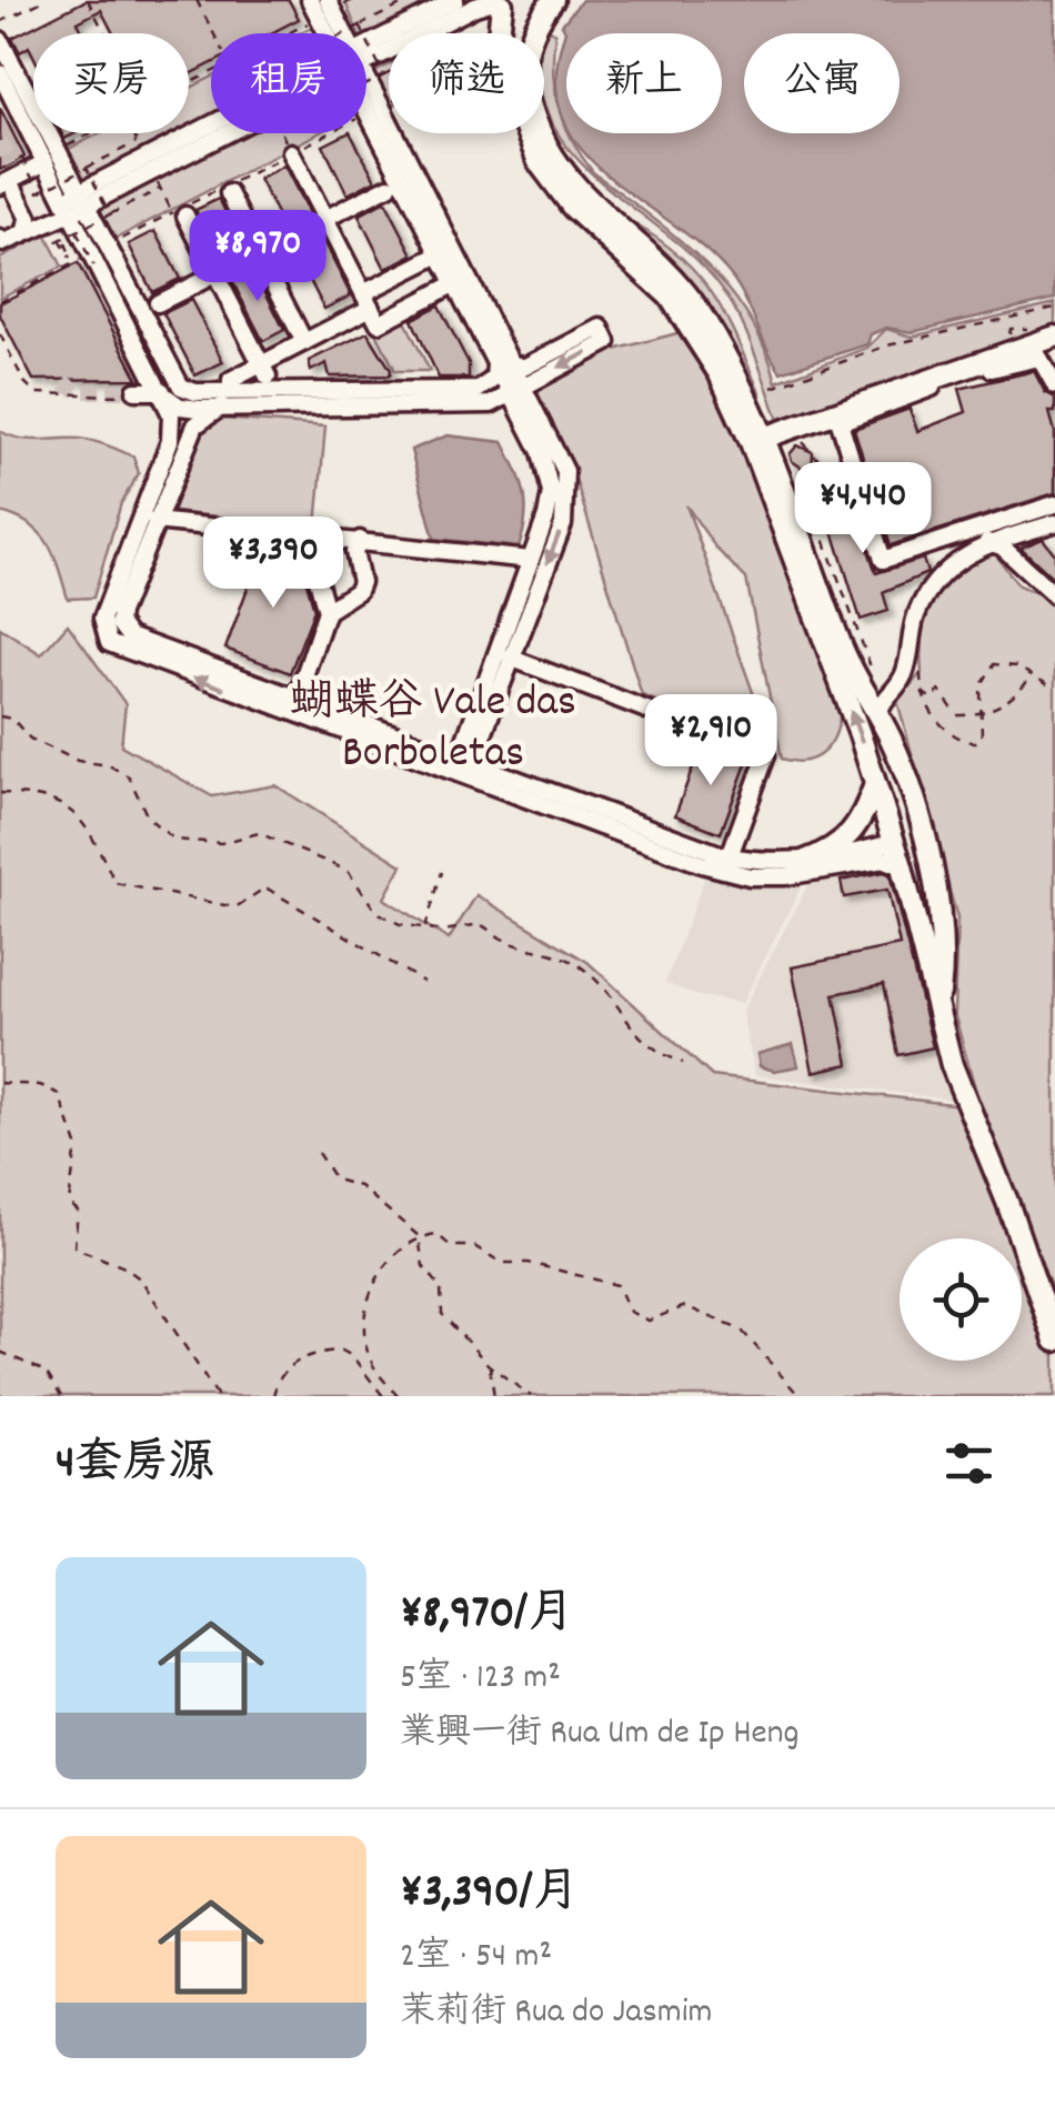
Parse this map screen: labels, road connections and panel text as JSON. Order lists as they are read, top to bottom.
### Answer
{
  "districts": ["蝴蝶谷 Vale das Borboletas"],
  "page": {
    "chip": [
      "买房",
      "租房",
      "筛选",
      "新上",
      "公寓"
    ],
    "price": [
      "¥8,970",
      "¥4,440",
      "¥3,390",
      "¥2,910"
    ],
    "heading": "4套房源",
    "list": [
      {
        "name": "¥8,970/月",
        "note": "5室 · 123 m² · 業興一街 Rua Um de Ip Heng"
      },
      {
        "name": "¥3,390/月",
        "note": "2室 · 54 m² · 茉莉街 Rua do Jasmim"
      }
    ]
  }
}
